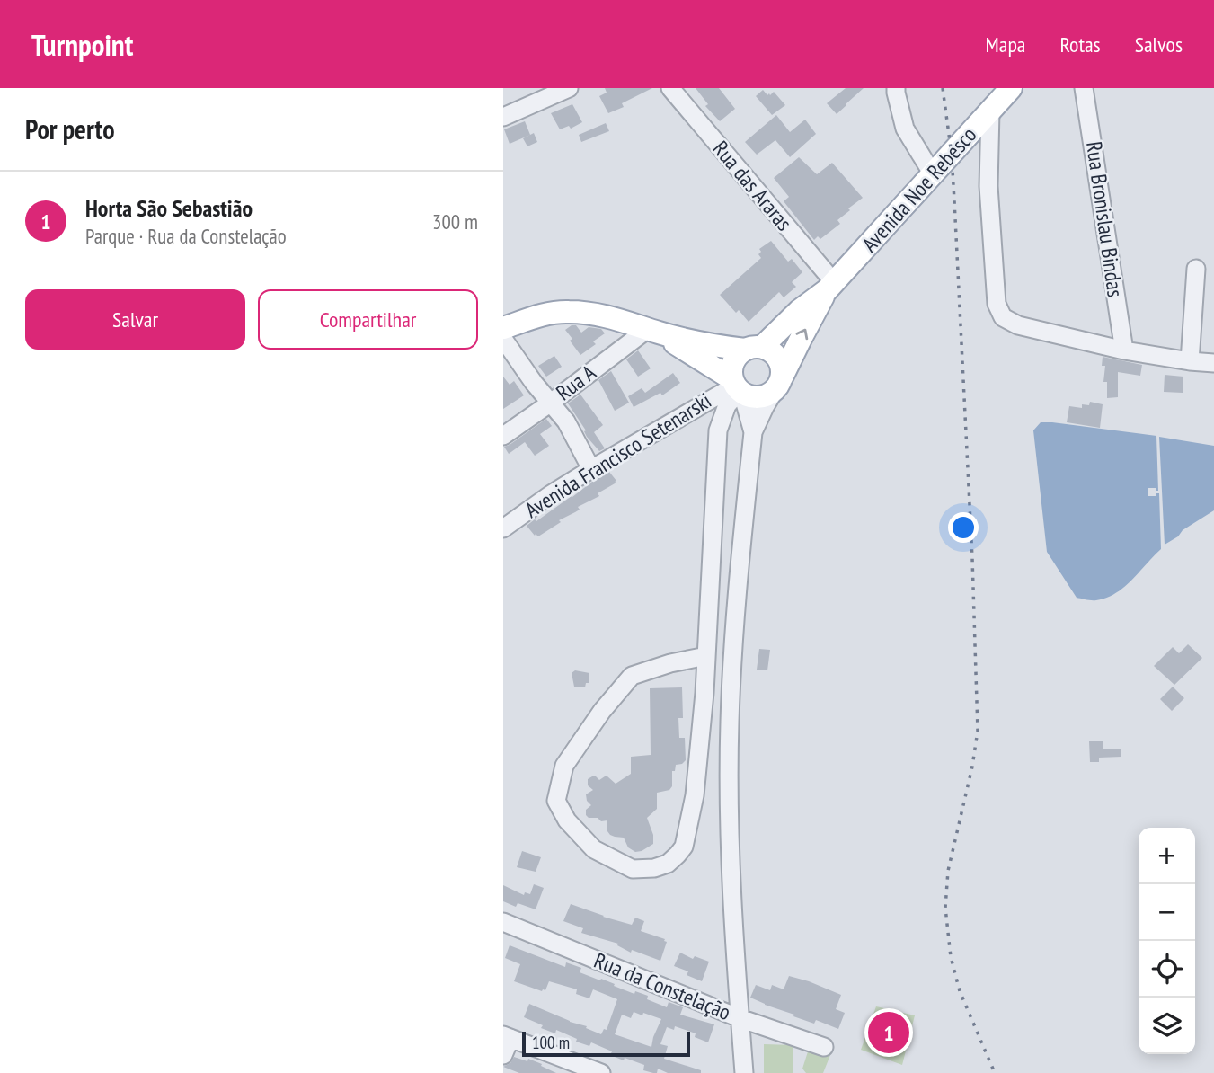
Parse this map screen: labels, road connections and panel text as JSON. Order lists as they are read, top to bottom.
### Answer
{
  "streets": {
    "main road": ["Avenida Noe Rebesco"],
    "street": [
      "Rua das Araras",
      "Rua Bronislau Bindas",
      "Rua A",
      "Avenida Francisco Setenarski",
      "Rua da Constelação"
    ]
  },
  "crossings": [
    ["Rua das Araras", "Avenida Noe Rebesco"],
    ["Avenida Noe Rebesco", "Avenida Francisco Setenarski"]
  ],
  "scale_bar": "100 m",
  "page": {
    "header": "Turnpoint",
    "nav": ["Mapa", "Rotas", "Salvos"],
    "heading": "Por perto",
    "list": [
      {
        "mark": "1",
        "name": "Horta São Sebastião",
        "note": "Parque · Rua da Constelação",
        "value": "300 m"
      }
    ],
    "buttons": ["Salvar", "Compartilhar"],
    "map_buttons": ["+", "−"],
    "pins": "1",
    "scale": "100 m"
  }
}
